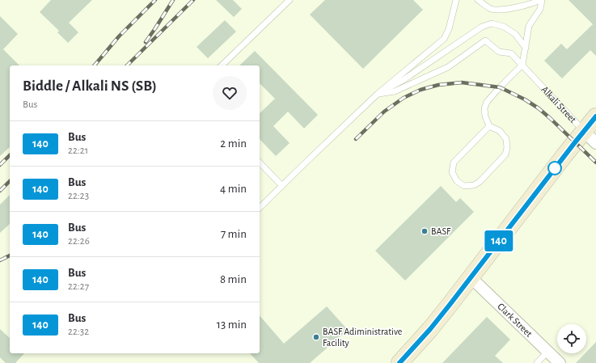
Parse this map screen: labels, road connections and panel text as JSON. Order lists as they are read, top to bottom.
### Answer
{
  "streets": {
    "street": ["Alkali Street", "Clark Street"]
  },
  "places": ["BASF", "BASF Adiministrative Facility"],
  "lines": ["bus line 140"],
  "page": {
    "on_map": "140",
    "heading": ["Biddle / Alkali NS (SB)", "Bus"],
    "list": [
      {
        "mark": "140",
        "name": "Bus",
        "note": "22:21",
        "value": "2 min"
      },
      {
        "mark": "140",
        "name": "Bus",
        "note": "22:23",
        "value": "4 min"
      },
      {
        "mark": "140",
        "name": "Bus",
        "note": "22:26",
        "value": "7 min"
      },
      {
        "mark": "140",
        "name": "Bus",
        "note": "22:27",
        "value": "8 min"
      },
      {
        "mark": "140",
        "name": "Bus",
        "note": "22:32",
        "value": "13 min"
      }
    ]
  }
}
